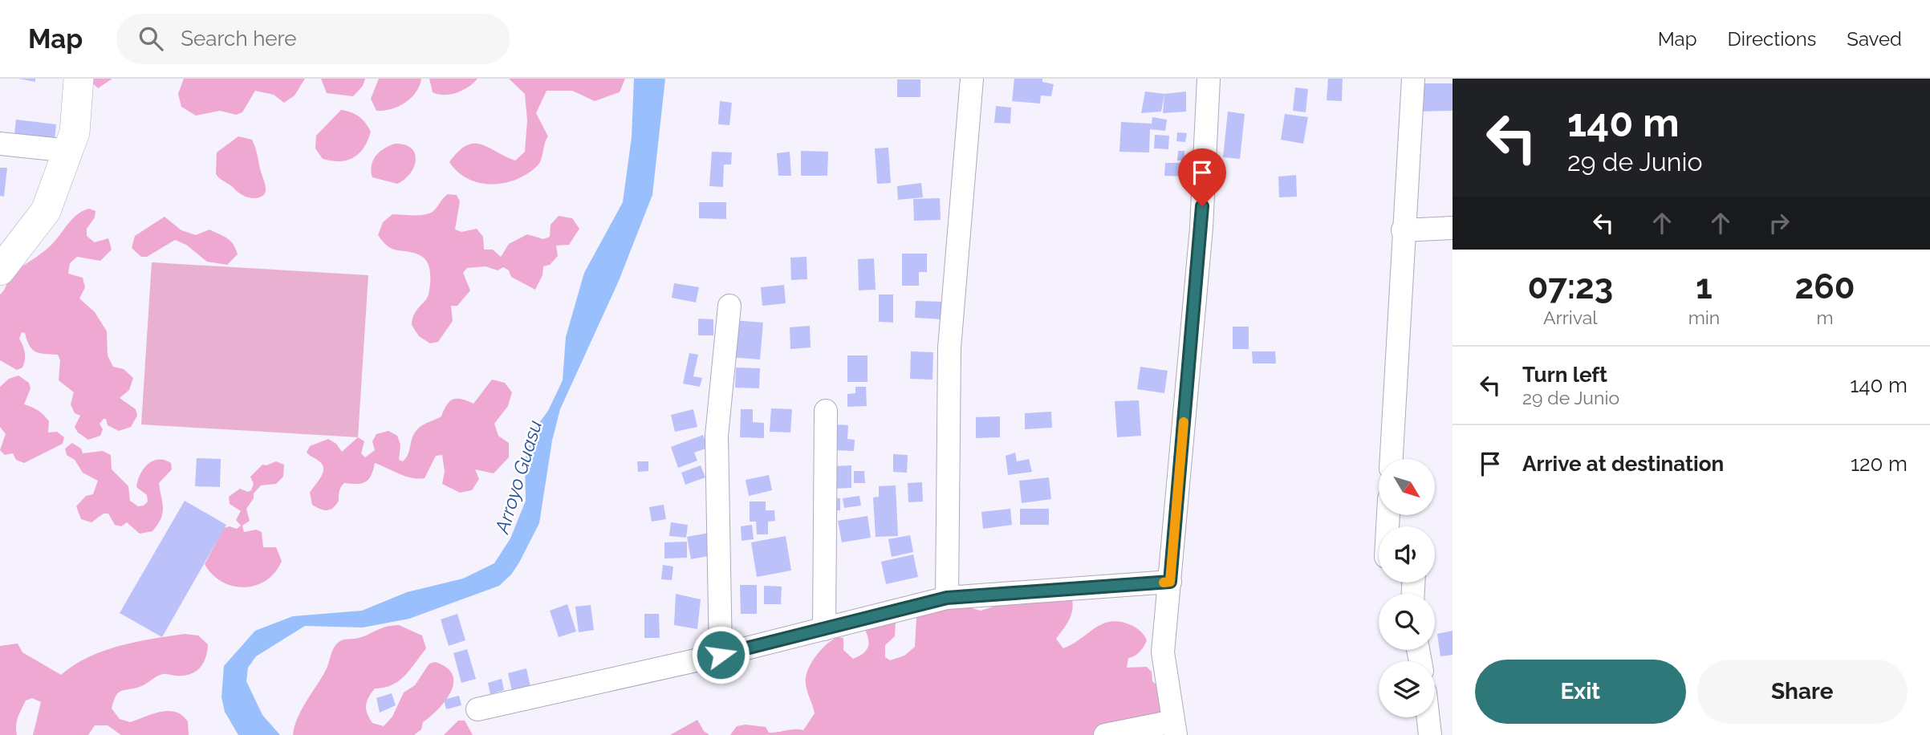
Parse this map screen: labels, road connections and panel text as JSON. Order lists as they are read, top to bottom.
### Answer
{
  "water": ["Arroyo Guasu"],
  "north": "bottom right",
  "page": {
    "header": "Map",
    "search": "Search here",
    "nav": ["Map", "Directions", "Saved"],
    "turn": ["140 m", "29 de Junio"],
    "eta": [
      "07:23",
      "Arrival",
      "1",
      "min",
      "260",
      "m"
    ],
    "list": [
      {
        "name": "Turn left",
        "note": "29 de Junio",
        "value": "140 m"
      },
      {
        "name": "Arrive at destination",
        "value": "120 m"
      }
    ],
    "buttons": ["Exit", "Share"]
  }
}
